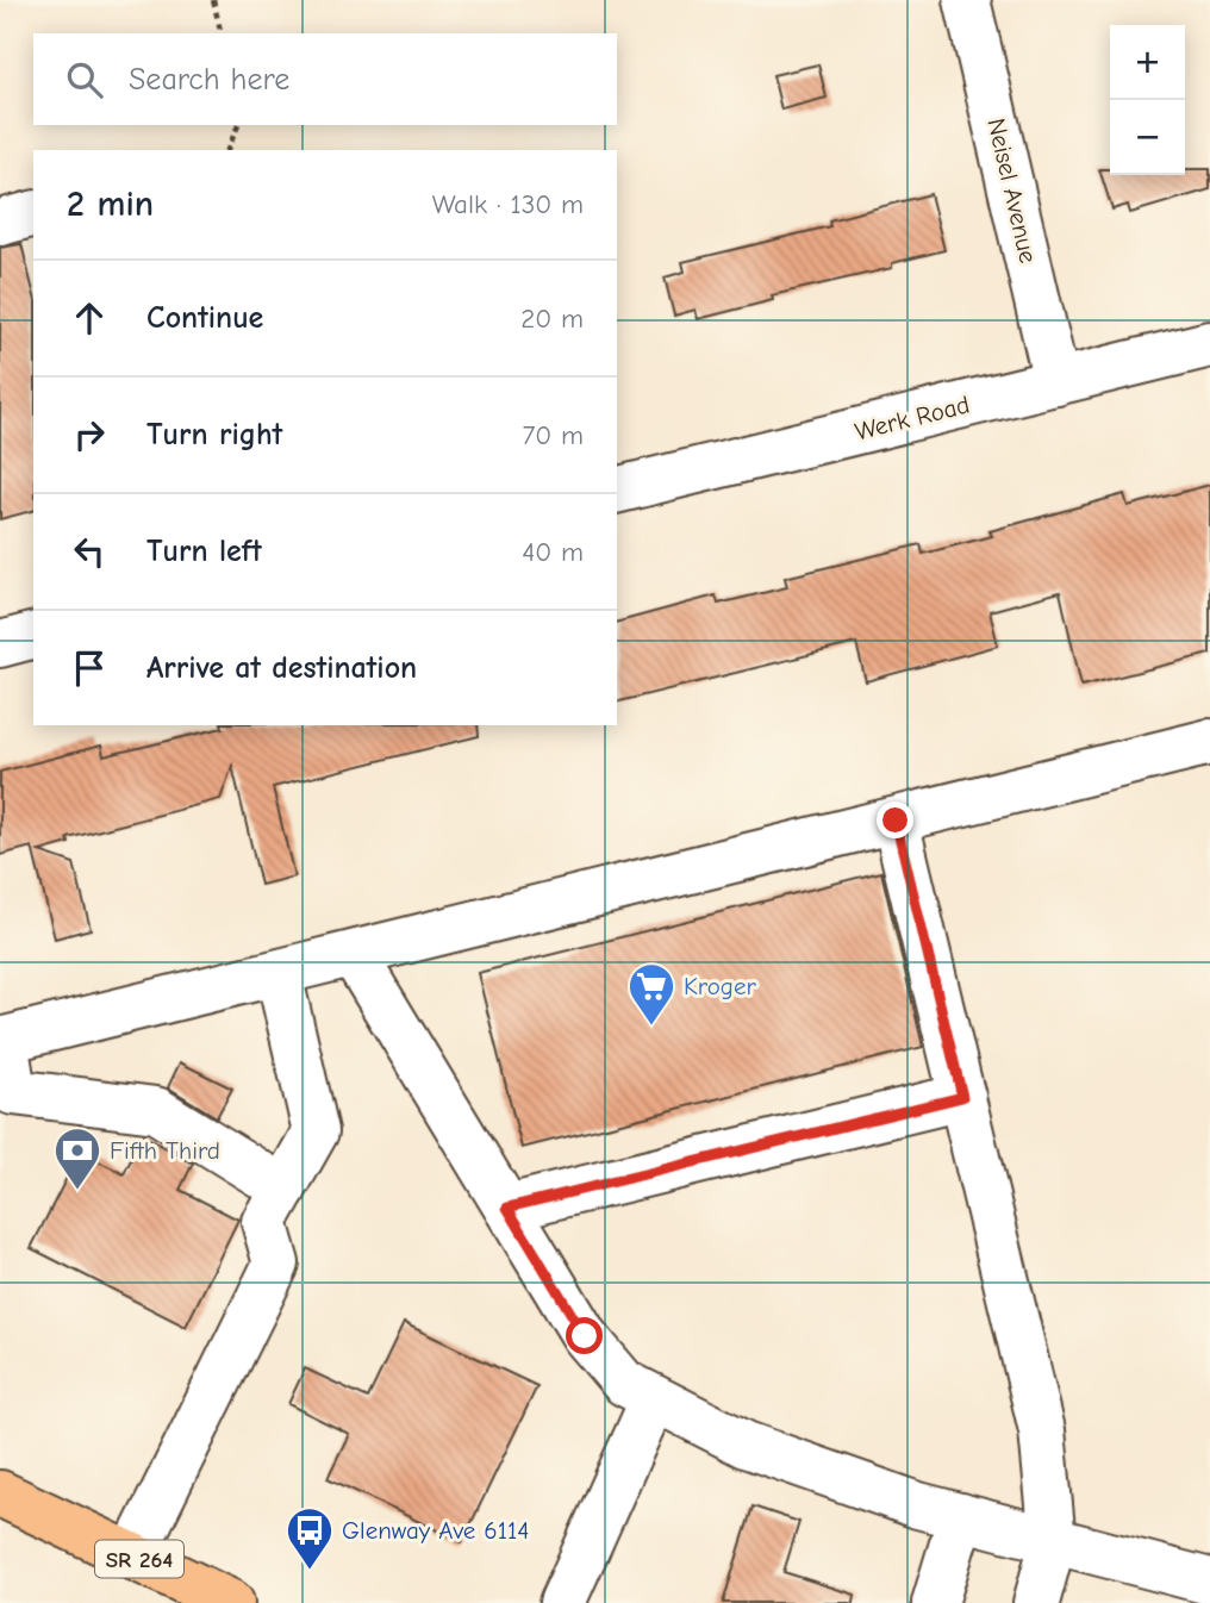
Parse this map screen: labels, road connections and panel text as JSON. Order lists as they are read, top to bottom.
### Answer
{
  "streets": {
    "main road": ["SR 264"],
    "street": ["Neisel Avenue", "Werk Road"]
  },
  "crossings": [
    ["Neisel Avenue", "Werk Road"]
  ],
  "places": {
    "supermarket": ["Kroger"],
    "bank": ["Fifth Third"],
    "bus stop": ["Glenway Ave 6114"]
  },
  "page": {
    "map_buttons": ["+", "−"],
    "search": "Search here",
    "heading": ["2 min", "Walk · 130 m"],
    "list": [
      ["Continue", "20 m"],
      ["Turn right", "70 m"],
      ["Turn left", "40 m"],
      "Arrive at destination"
    ]
  }
}
